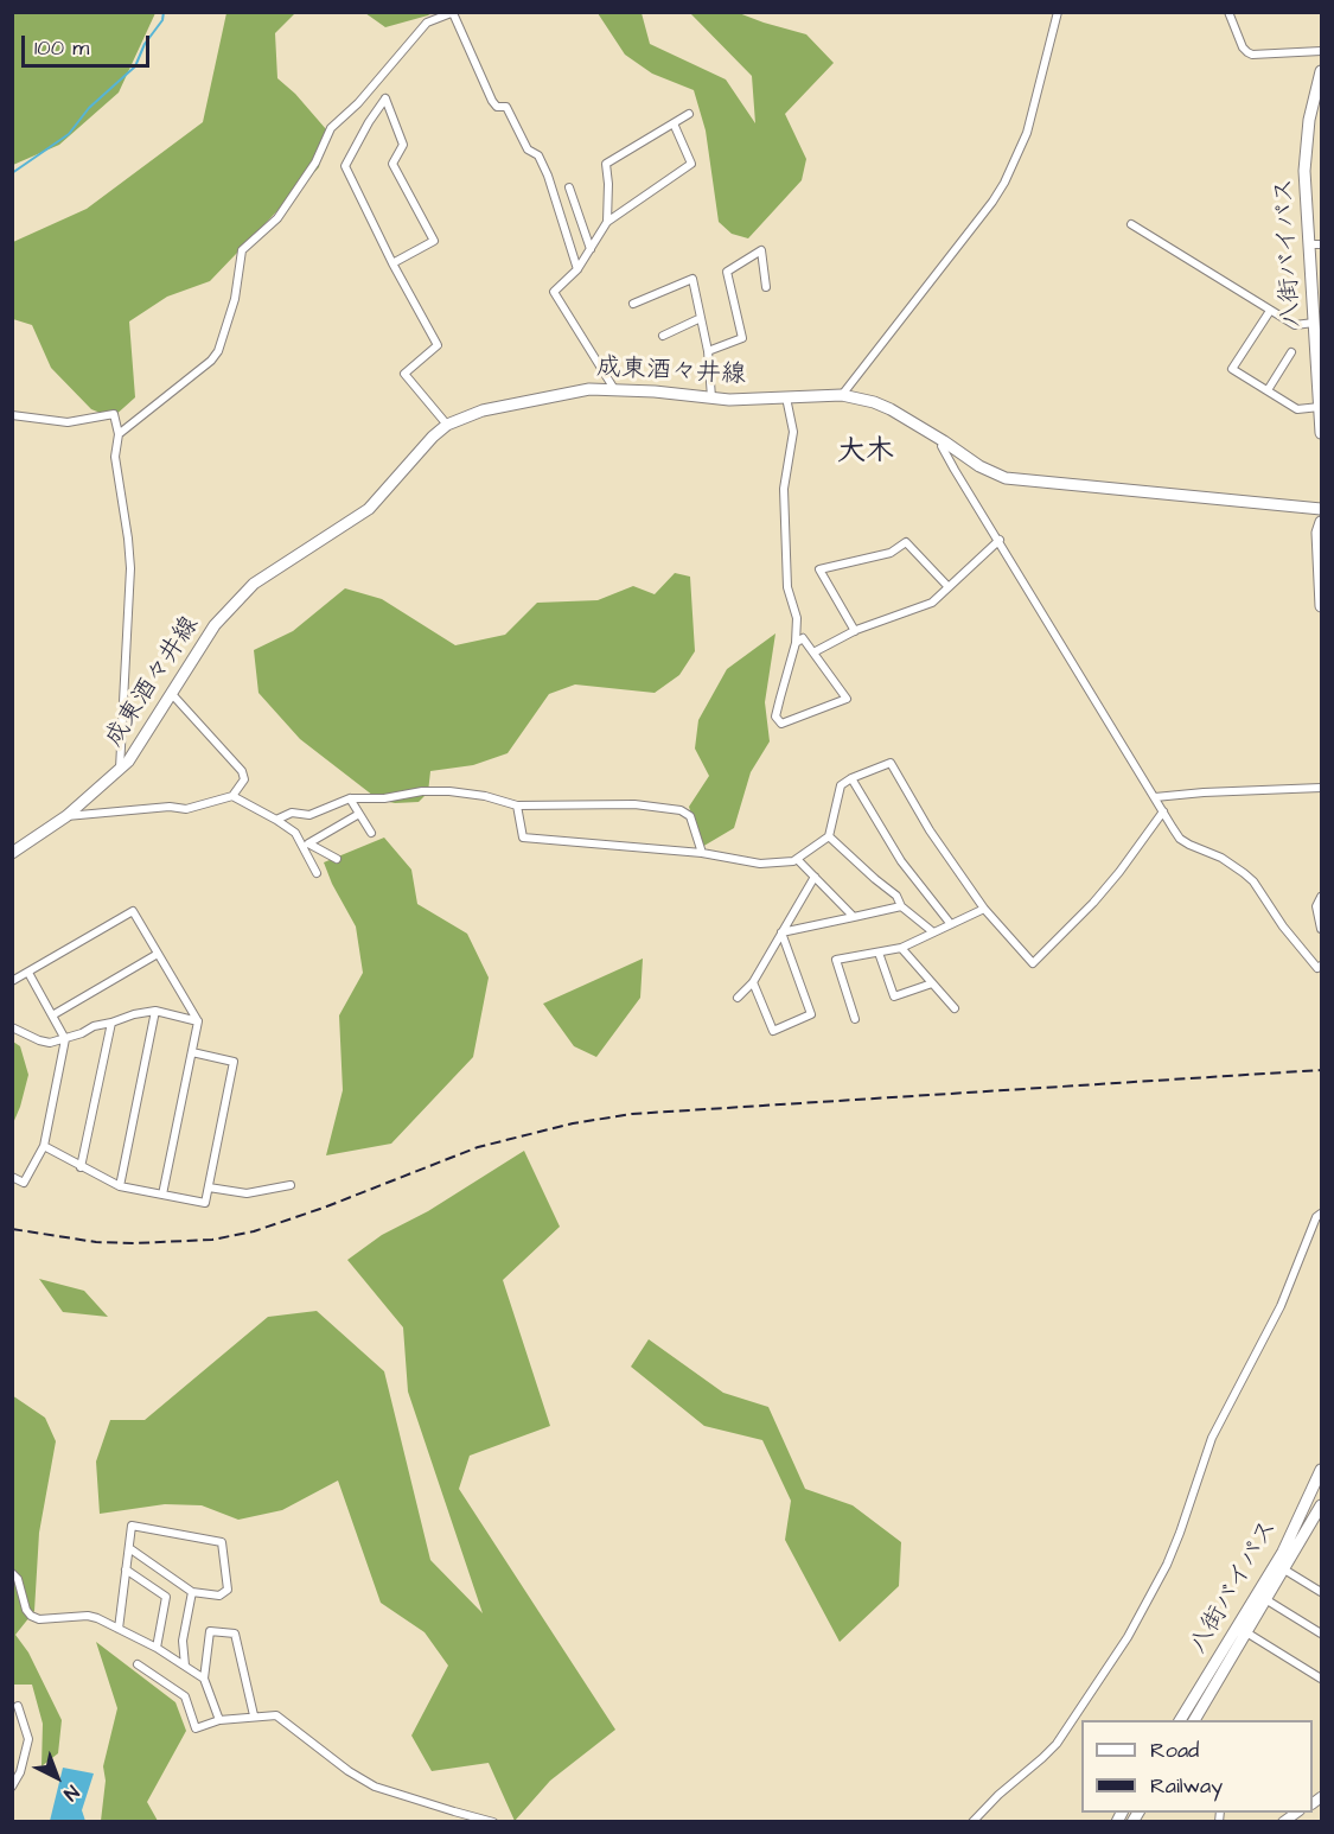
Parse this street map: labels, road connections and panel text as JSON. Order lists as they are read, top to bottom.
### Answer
{
  "streets": {
    "main road": ["八街バイパス", "成東酒々井線"]
  },
  "districts": ["大木"],
  "legend": ["Road", "Railway"],
  "scale_bar": "100 m",
  "north": "bottom right"
}
